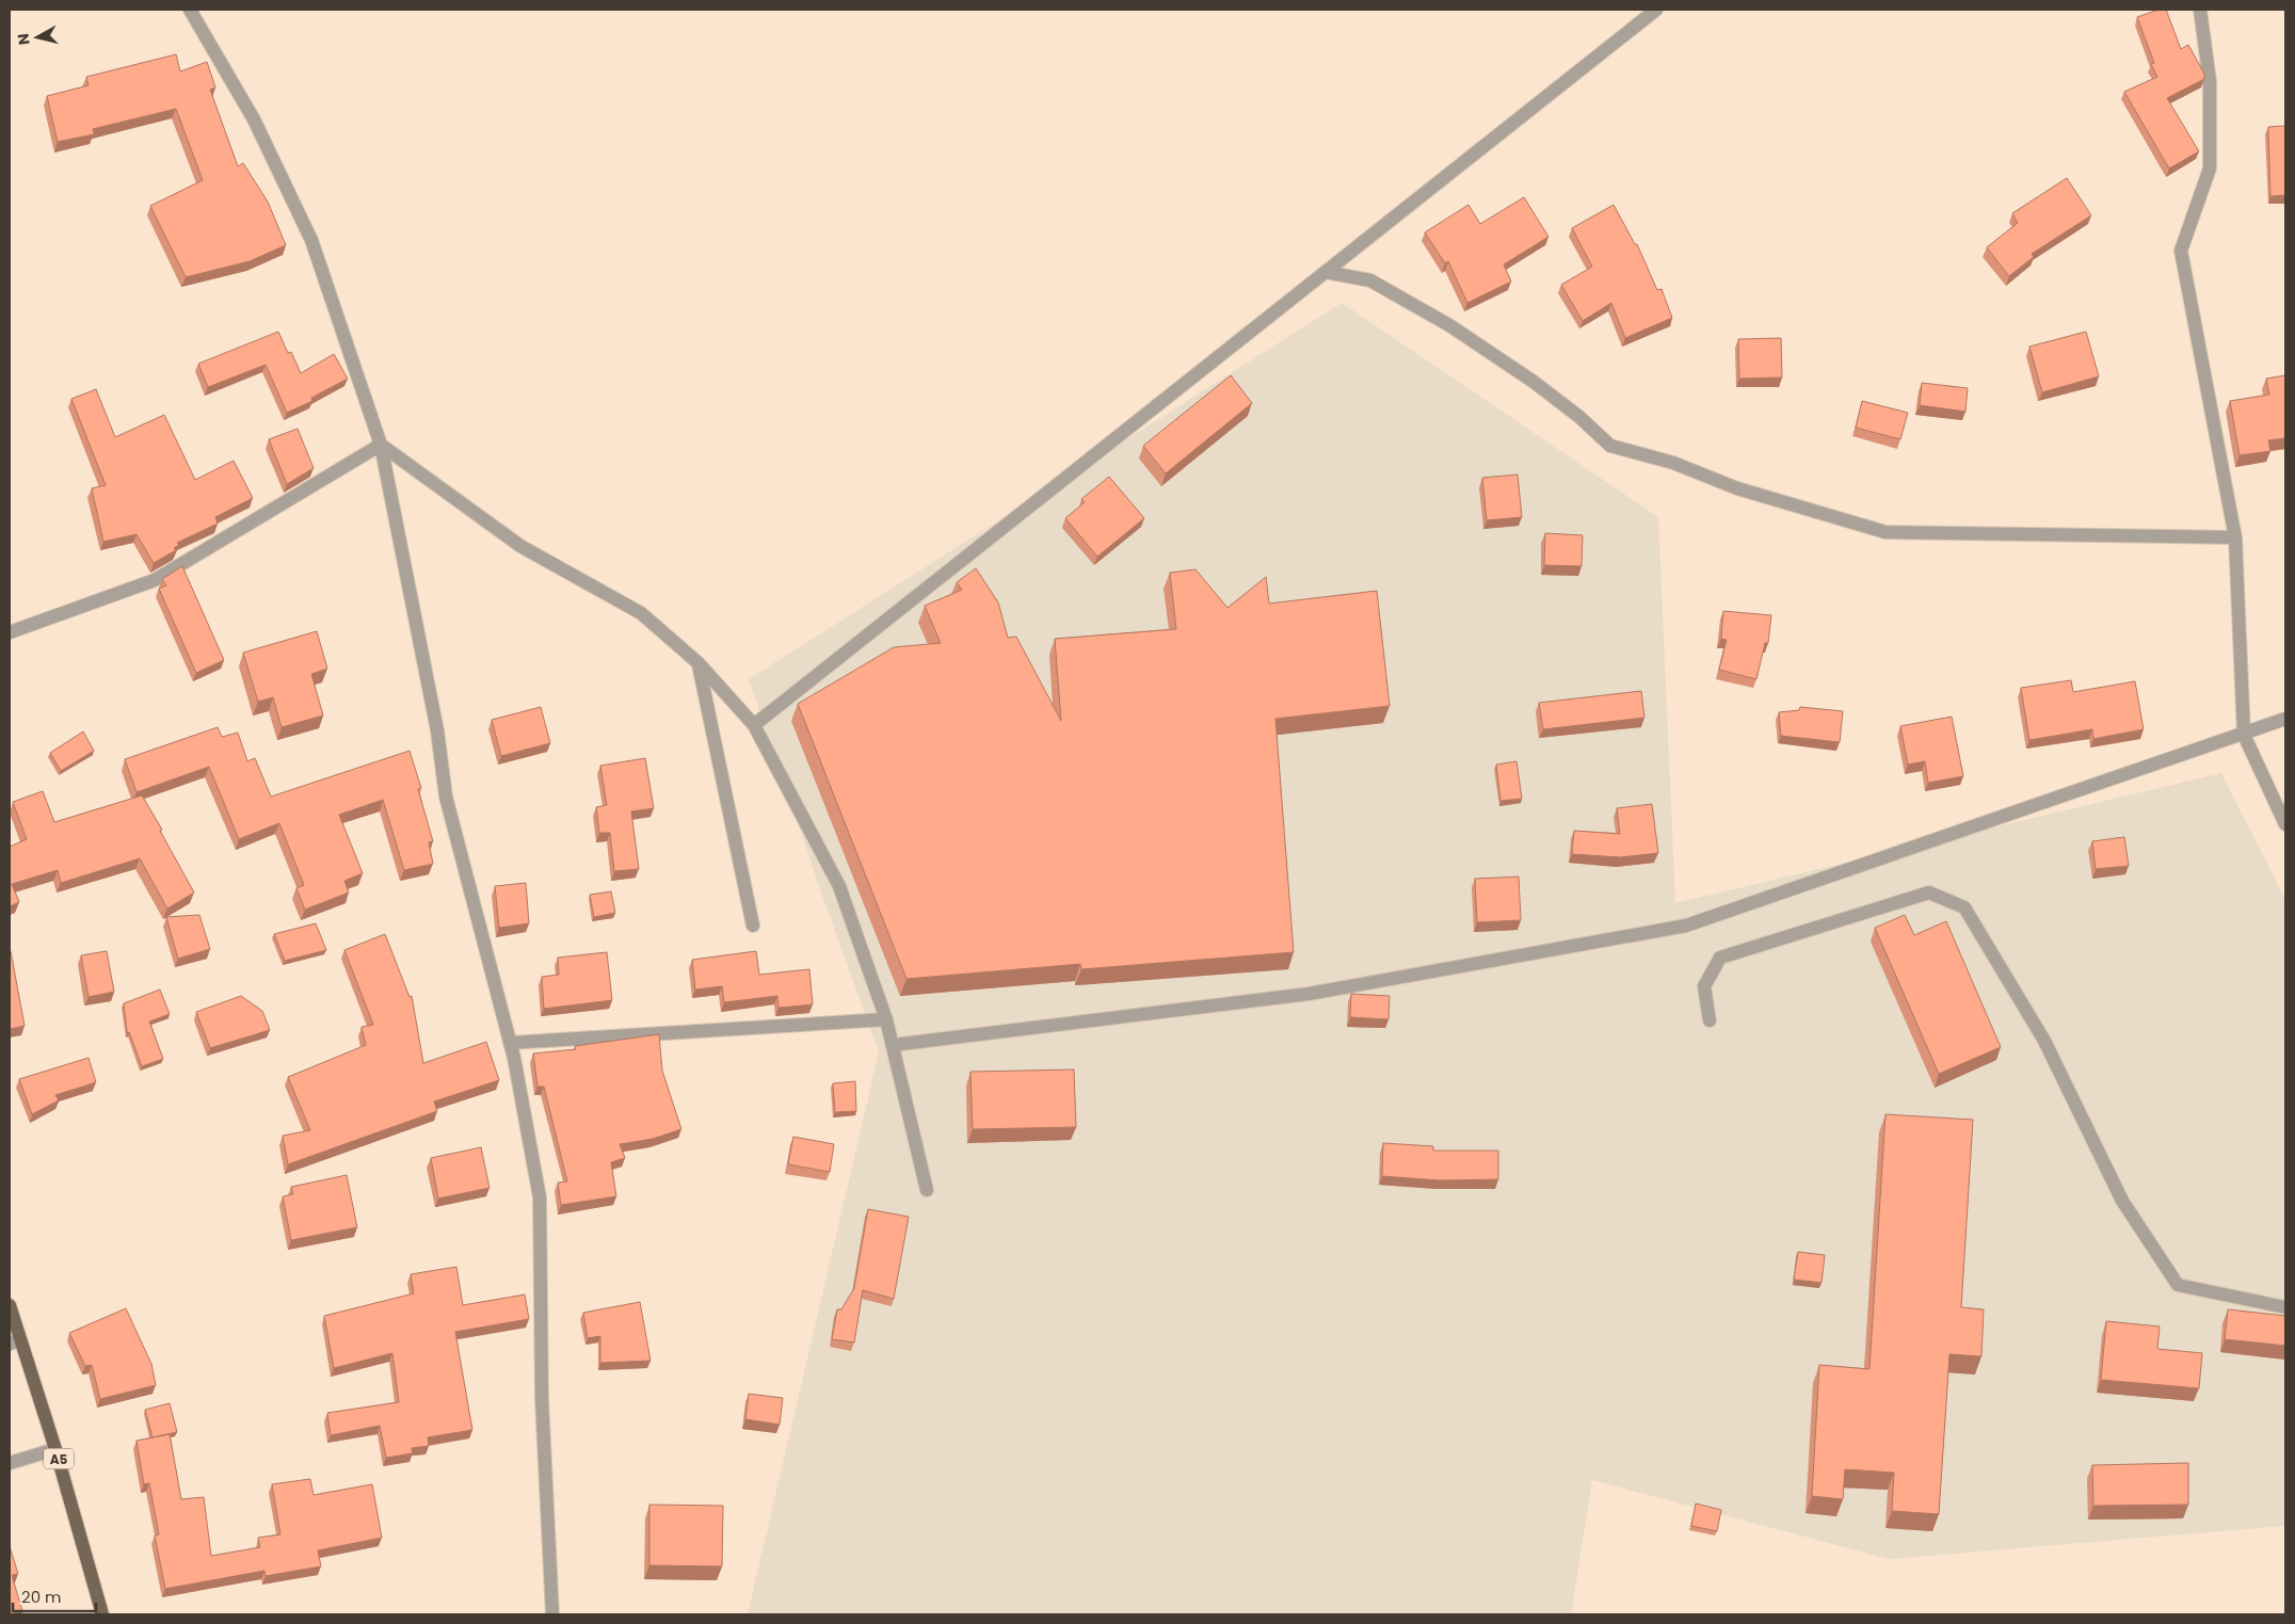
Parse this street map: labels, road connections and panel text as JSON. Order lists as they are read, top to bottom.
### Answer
{
  "streets": {
    "main road": ["A5"]
  },
  "scale_bar": "20 m",
  "north": "left"
}
